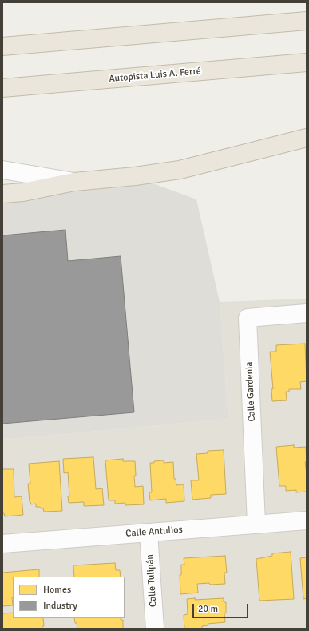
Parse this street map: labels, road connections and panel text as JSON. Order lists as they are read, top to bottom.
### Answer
{
  "streets": {
    "highway": ["Autopista Luis A. Ferré"],
    "street": ["Calle Gardenia", "Calle Antulios", "Calle Tulipán"]
  },
  "crossings": [
    ["Calle Gardenia", "Calle Antulios"],
    ["Calle Antulios", "Calle Tulipán"]
  ],
  "legend": ["Homes", "Industry"],
  "scale_bar": "20 m"
}
